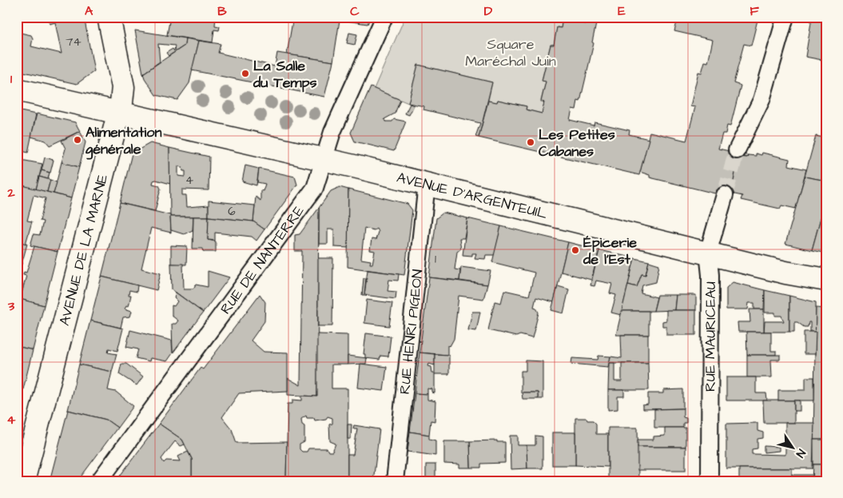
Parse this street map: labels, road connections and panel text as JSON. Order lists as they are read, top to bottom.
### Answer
{
  "streets": {
    "main road": ["AVENUE D'ARGENTEUIL", "AVENUE DE LA MARNE"],
    "street": ["RUE DE NANTERRE", "RUE HENRI PIGEON", "RUE MAURICEAU"]
  },
  "crossings": [
    ["AVENUE D'ARGENTEUIL", "AVENUE DE LA MARNE"],
    ["AVENUE D'ARGENTEUIL", "RUE DE NANTERRE"],
    ["AVENUE D'ARGENTEUIL", "RUE HENRI PIGEON"],
    ["AVENUE D'ARGENTEUIL", "RUE MAURICEAU"]
  ],
  "parks": ["Square Maréchal Juin"],
  "places": [
    "La Salle du Temps",
    "Alimentation générale",
    "Les Petites Cabanes",
    "Épicerie de l’Est"
  ],
  "house_numbers": [
    "74",
    "4",
    "6",
    "1"
  ],
  "north": "bottom right",
  "grid": {
    "columns": [
      "A",
      "B",
      "C",
      "D",
      "E",
      "F"
    ],
    "rows": [
      "1",
      "2",
      "3",
      "4"
    ]
  }
}
